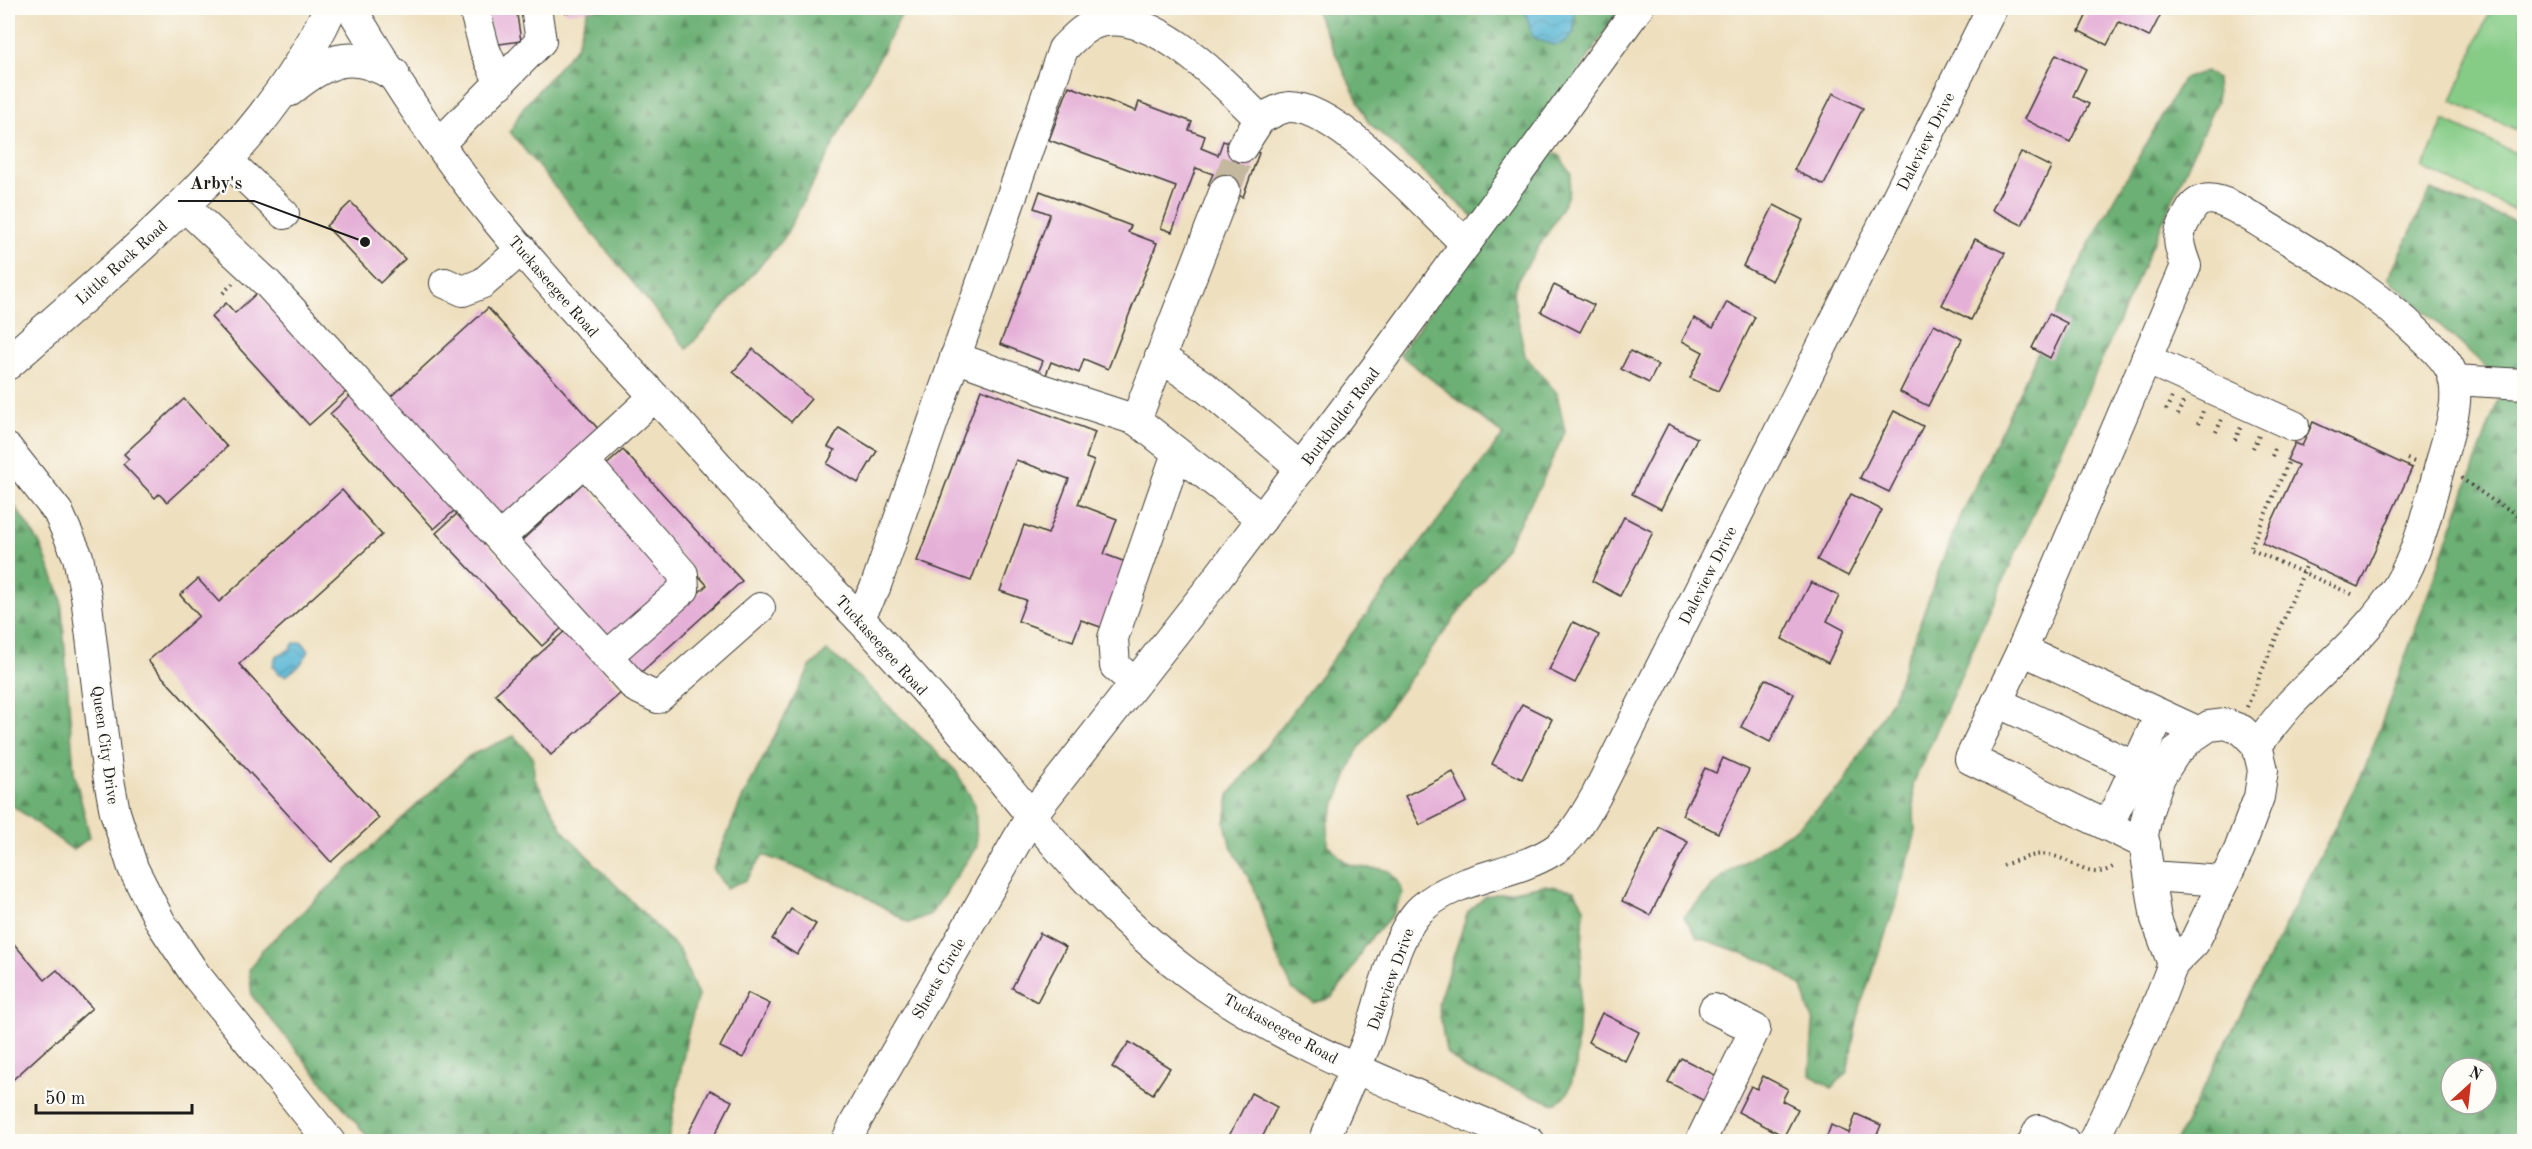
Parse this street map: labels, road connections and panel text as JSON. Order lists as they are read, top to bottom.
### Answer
{
  "streets": {
    "main road": ["Little Rock Road"],
    "street": [
      "Daleview Drive",
      "Tuckaseegee Road",
      "Burkholder Road",
      "Queen City Drive",
      "Sheets Circle"
    ]
  },
  "crossings": [
    ["Daleview Drive", "Tuckaseegee Road"],
    ["Tuckaseegee Road", "Burkholder Road"],
    ["Tuckaseegee Road", "Sheets Circle"],
    ["Burkholder Road", "Sheets Circle"]
  ],
  "places": ["Arby's"],
  "scale_bar": "50 m",
  "north": "top right"
}
